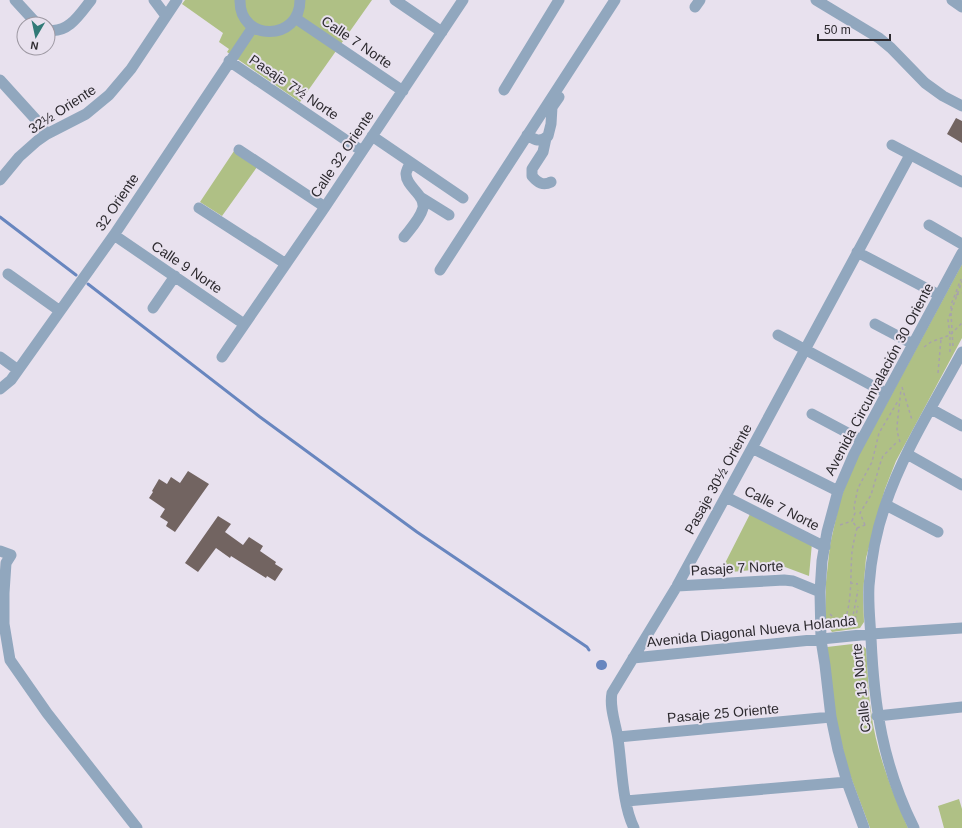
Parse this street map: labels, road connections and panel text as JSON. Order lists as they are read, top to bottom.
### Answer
{
  "streets": {
    "street": [
      "Calle 7 Norte",
      "Pasaje 7½ Norte",
      "32½ Oriente",
      "Calle 32 Oriente",
      "32 Oriente",
      "Calle 9 Norte",
      "Avenida Circunvalación 30 Oriente",
      "Pasaje 30½ Oriente",
      "Pasaje 7 Norte",
      "Avenida Diagonal Nueva Holanda",
      "Calle 13 Norte",
      "Pasaje 25 Oriente"
    ]
  },
  "crossings": [
    ["Calle 7 Norte", "Calle 32 Oriente"],
    ["Calle 7 Norte", "Avenida Circunvalación 30 Oriente"],
    ["Calle 7 Norte", "Pasaje 30½ Oriente"],
    ["Pasaje 7½ Norte", "Calle 32 Oriente"],
    ["Pasaje 7½ Norte", "32 Oriente"],
    ["Calle 32 Oriente", "Calle 9 Norte"],
    ["32 Oriente", "Calle 9 Norte"],
    ["Avenida Circunvalación 30 Oriente", "Pasaje 7 Norte"],
    ["Avenida Circunvalación 30 Oriente", "Avenida Diagonal Nueva Holanda"],
    ["Avenida Circunvalación 30 Oriente", "Pasaje 25 Oriente"],
    ["Pasaje 30½ Oriente", "Pasaje 7 Norte"],
    ["Pasaje 30½ Oriente", "Avenida Diagonal Nueva Holanda"],
    ["Pasaje 30½ Oriente", "Pasaje 25 Oriente"],
    ["Avenida Diagonal Nueva Holanda", "Calle 13 Norte"]
  ],
  "scale_bar": "50 m",
  "north": "bottom"
}
